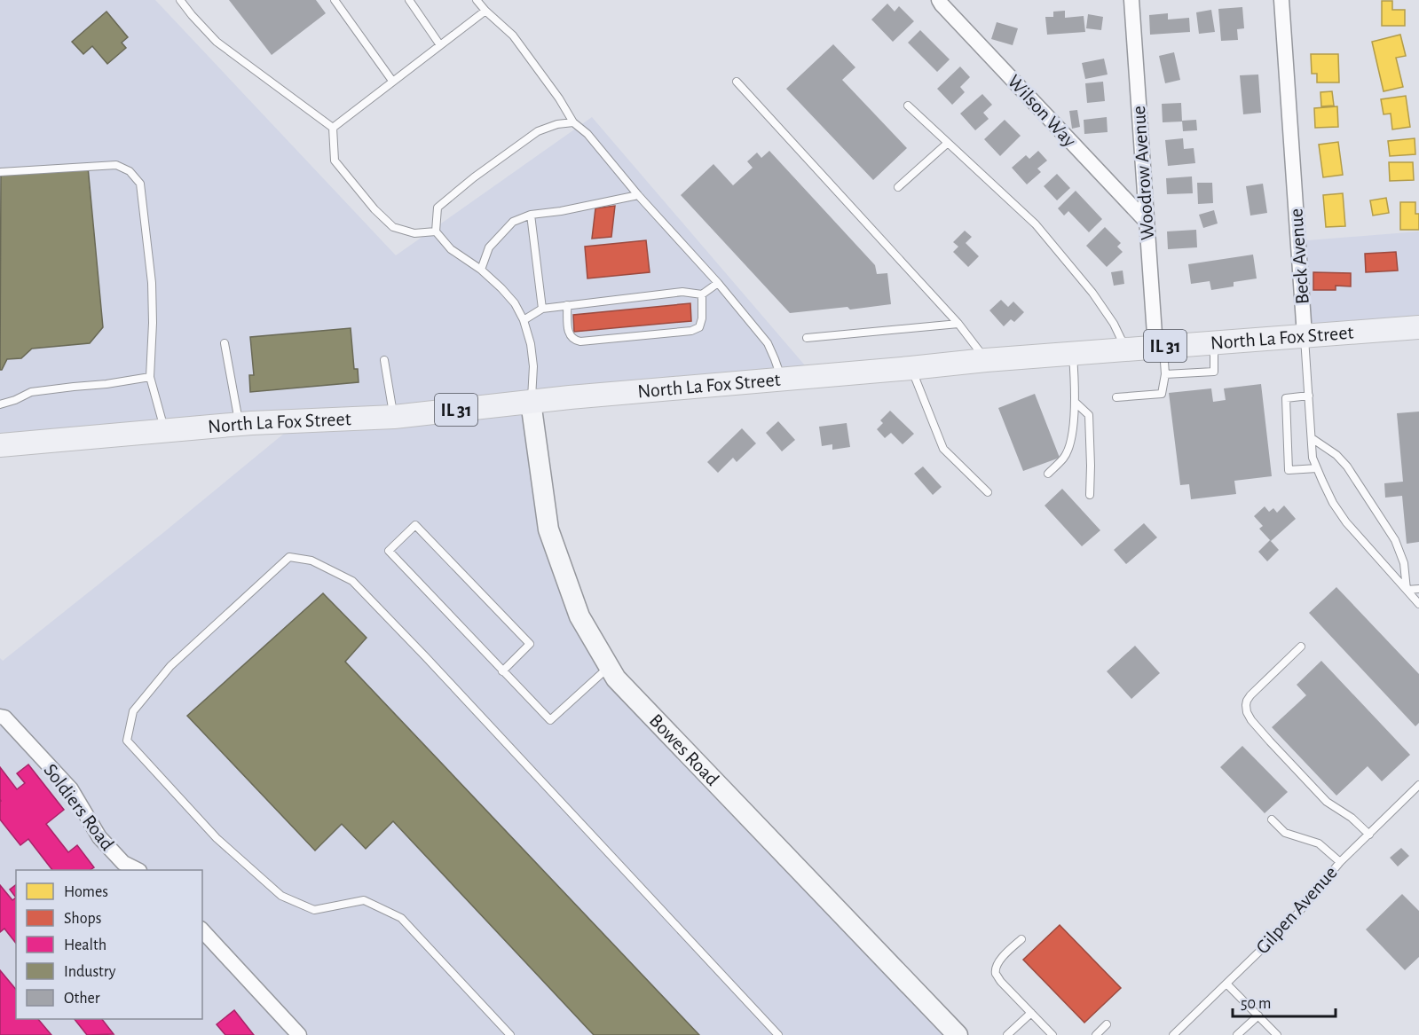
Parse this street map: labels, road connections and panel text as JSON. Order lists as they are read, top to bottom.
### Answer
{
  "streets": {
    "main road": ["North La Fox Street", "IL 31"],
    "street": [
      "Wilson Way",
      "Woodrow Avenue",
      "Beck Avenue",
      "Bowes Road",
      "Soldiers Road"
    ],
    "lane": ["Gilpen Avenue"]
  },
  "crossings": [
    ["Wilson Way", "Woodrow Avenue"],
    ["Woodrow Avenue", "North La Fox Street"],
    ["Beck Avenue", "North La Fox Street"],
    ["North La Fox Street", "Bowes Road"]
  ],
  "legend": [
    "Homes",
    "Shops",
    "Health",
    "Industry",
    "Other"
  ],
  "scale_bar": "50 m"
}
